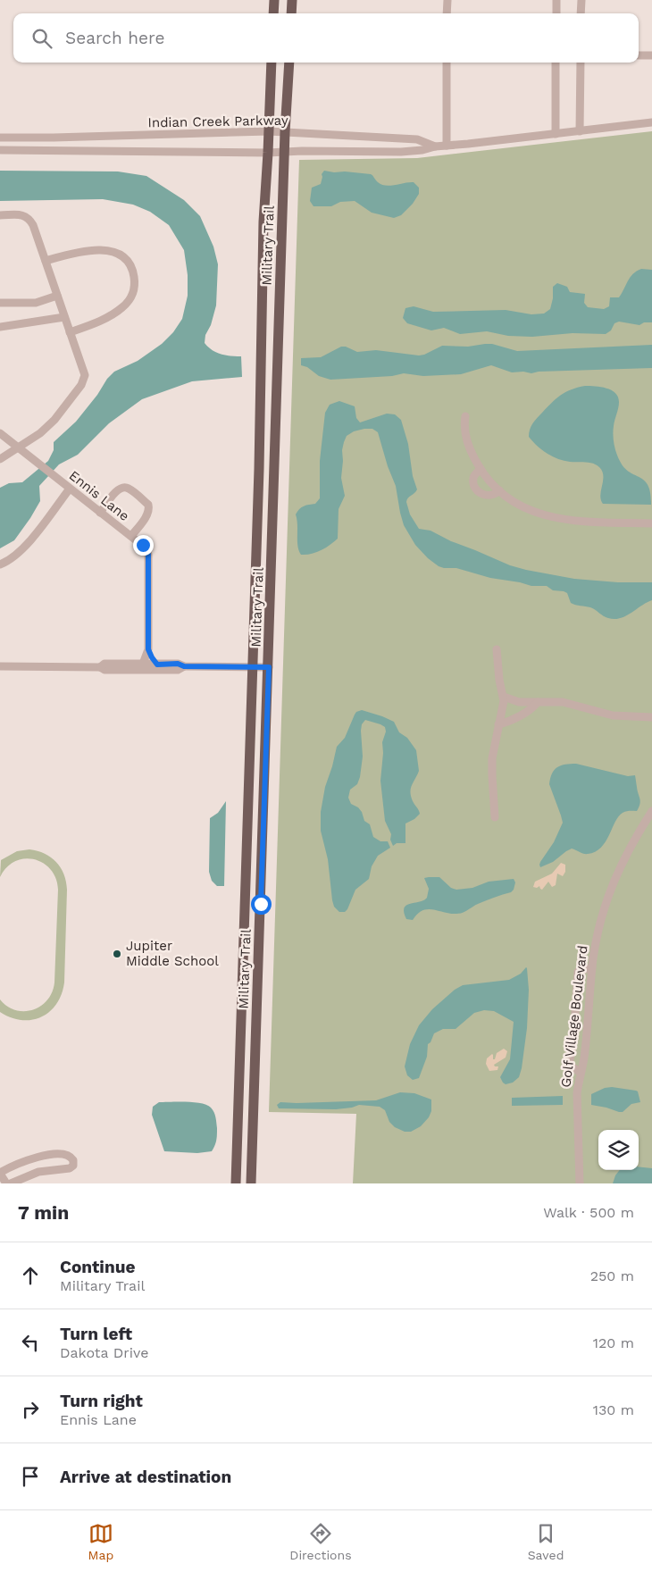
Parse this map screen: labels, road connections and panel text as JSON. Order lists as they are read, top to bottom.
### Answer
{
  "streets": {
    "main road": ["Military Trail"],
    "street": ["Indian Creek Parkway", "Ennis Lane", "Golf Village Boulevard"]
  },
  "crossings": [
    ["Indian Creek Parkway", "Military Trail"]
  ],
  "places": ["Jupiter Middle School"],
  "page": {
    "search": "Search here",
    "heading": ["7 min", "Walk · 500 m"],
    "list": [
      ["Continue", "Military Trail", "250 m"],
      ["Turn left", "Dakota Drive", "120 m"],
      ["Turn right", "Ennis Lane", "130 m"],
      "Arrive at destination"
    ],
    "nav": ["Map", "Directions", "Saved"]
  }
}
